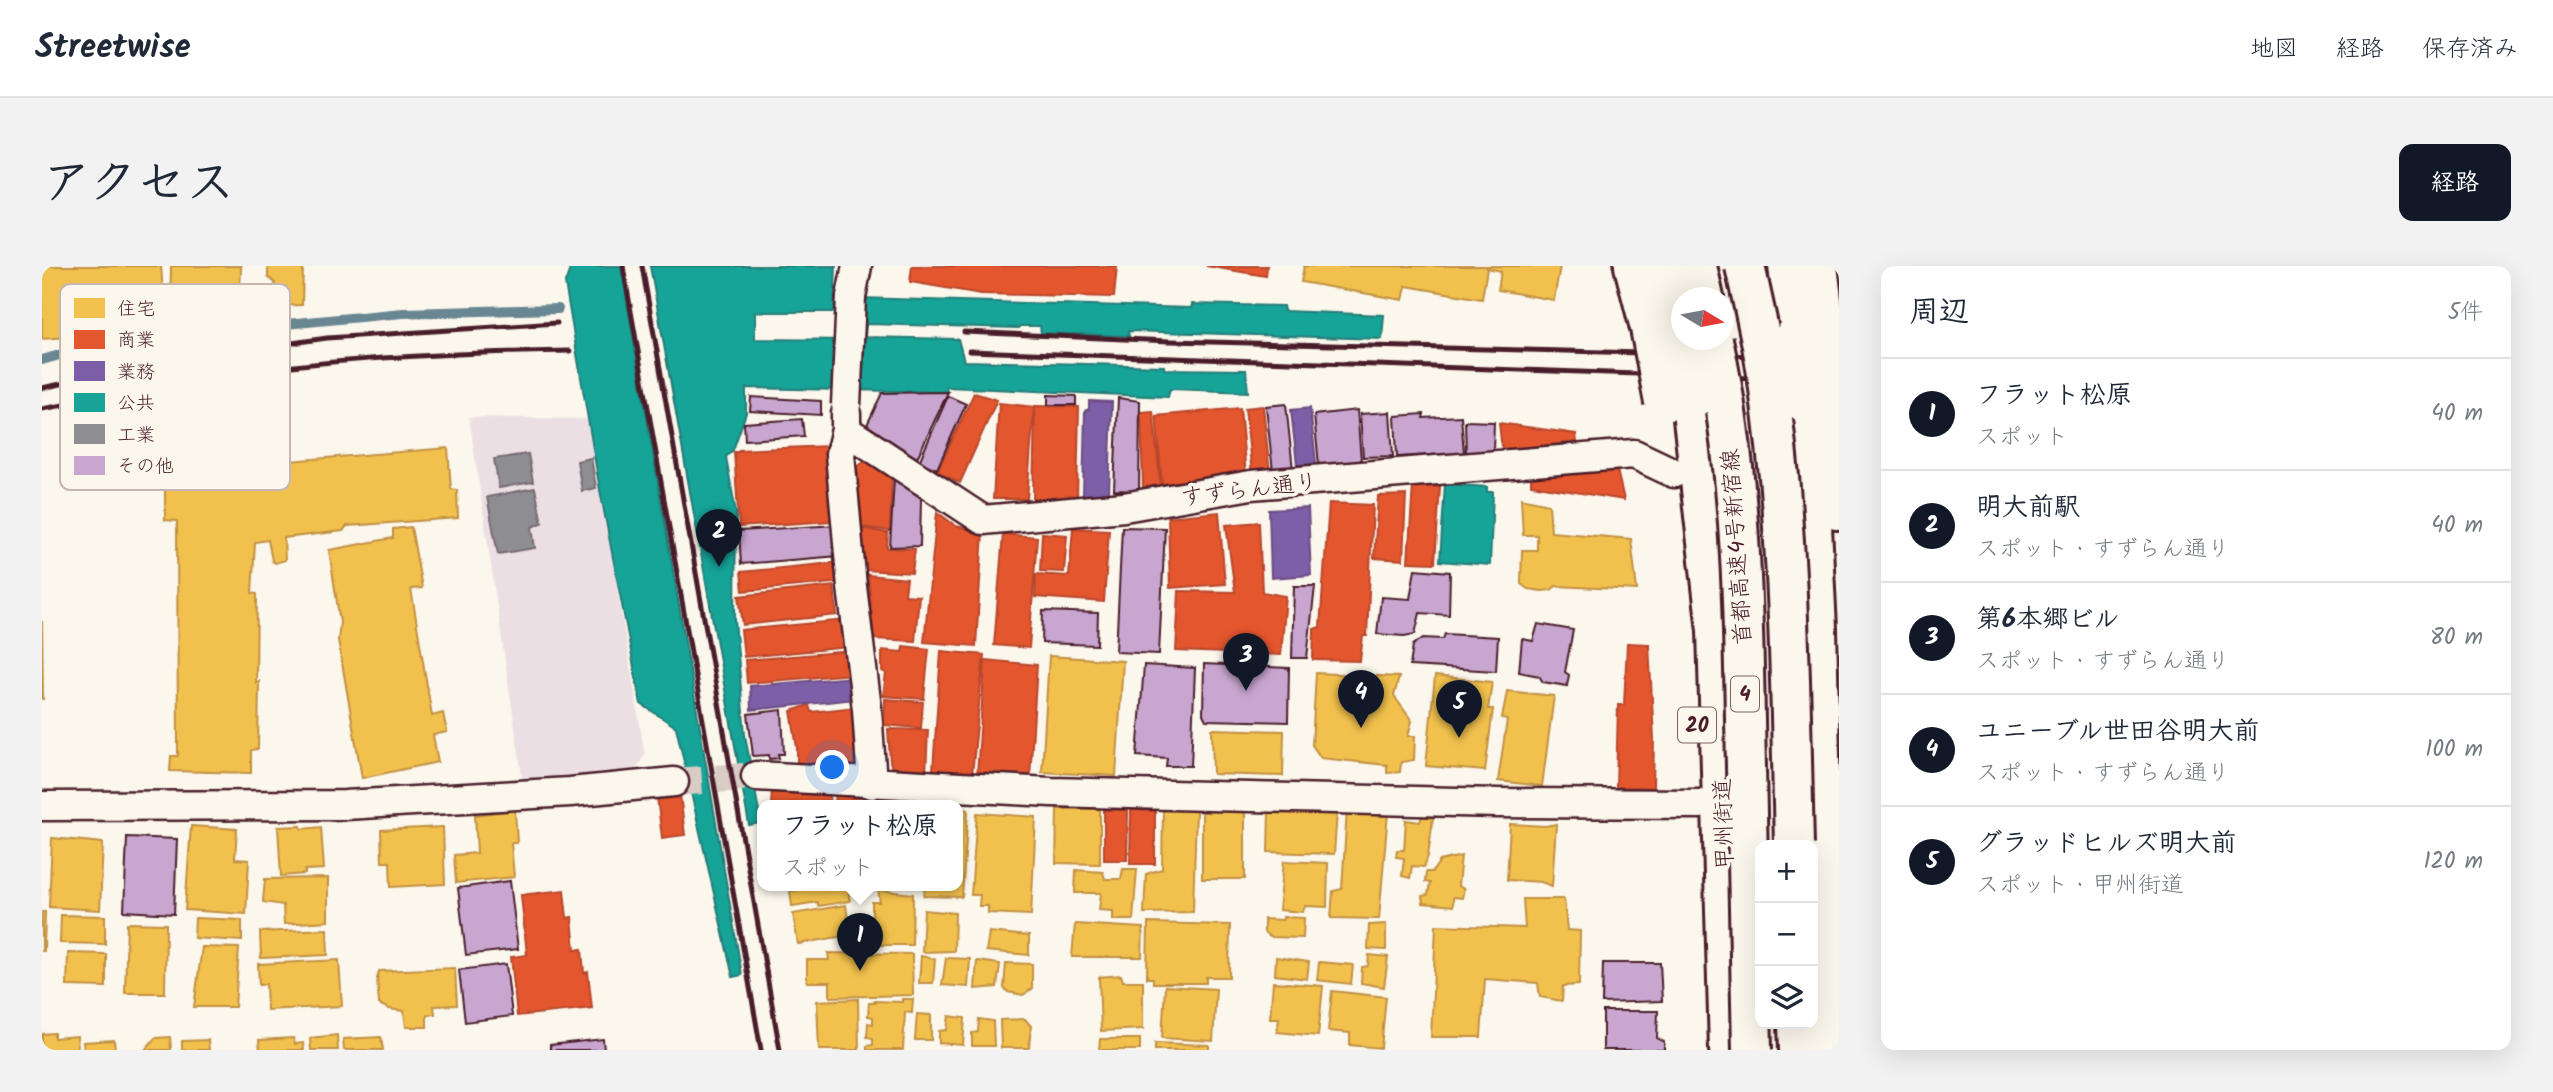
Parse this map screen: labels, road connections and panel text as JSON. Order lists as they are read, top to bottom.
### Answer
{
  "streets": {
    "highway": [
      "首都高速4号新宿線",
      "4",
      "20",
      "甲州街道"
    ],
    "street": ["すずらん通り"]
  },
  "crossings": [
    ["すずらん通り", "20"],
    ["20", "甲州街道"]
  ],
  "legend": [
    "住宅",
    "商業",
    "業務",
    "公共",
    "工業",
    "その他"
  ],
  "north": "right",
  "page": {
    "header": "Streetwise",
    "nav": ["地図", "経路", "保存済み"],
    "title": "アクセス",
    "buttons": "経路",
    "heading": ["周辺", "5件"],
    "list": [
      {
        "mark": "1",
        "name": "フラット松原",
        "note": "スポット",
        "value": "40 m"
      },
      {
        "mark": "2",
        "name": "明大前駅",
        "note": "スポット · すずらん通り",
        "value": "40 m"
      },
      {
        "mark": "3",
        "name": "第6本郷ビル",
        "note": "スポット · すずらん通り",
        "value": "80 m"
      },
      {
        "mark": "4",
        "name": "ユニーブル世田谷明大前",
        "note": "スポット · すずらん通り",
        "value": "100 m"
      },
      {
        "mark": "5",
        "name": "グラッドヒルズ明大前",
        "note": "スポット · 甲州街道",
        "value": "120 m"
      }
    ],
    "pins": [
      "2",
      "3",
      "4",
      "5",
      "1"
    ],
    "popup": ["フラット松原", "スポット"],
    "map_buttons": ["+", "−"]
  }
}
